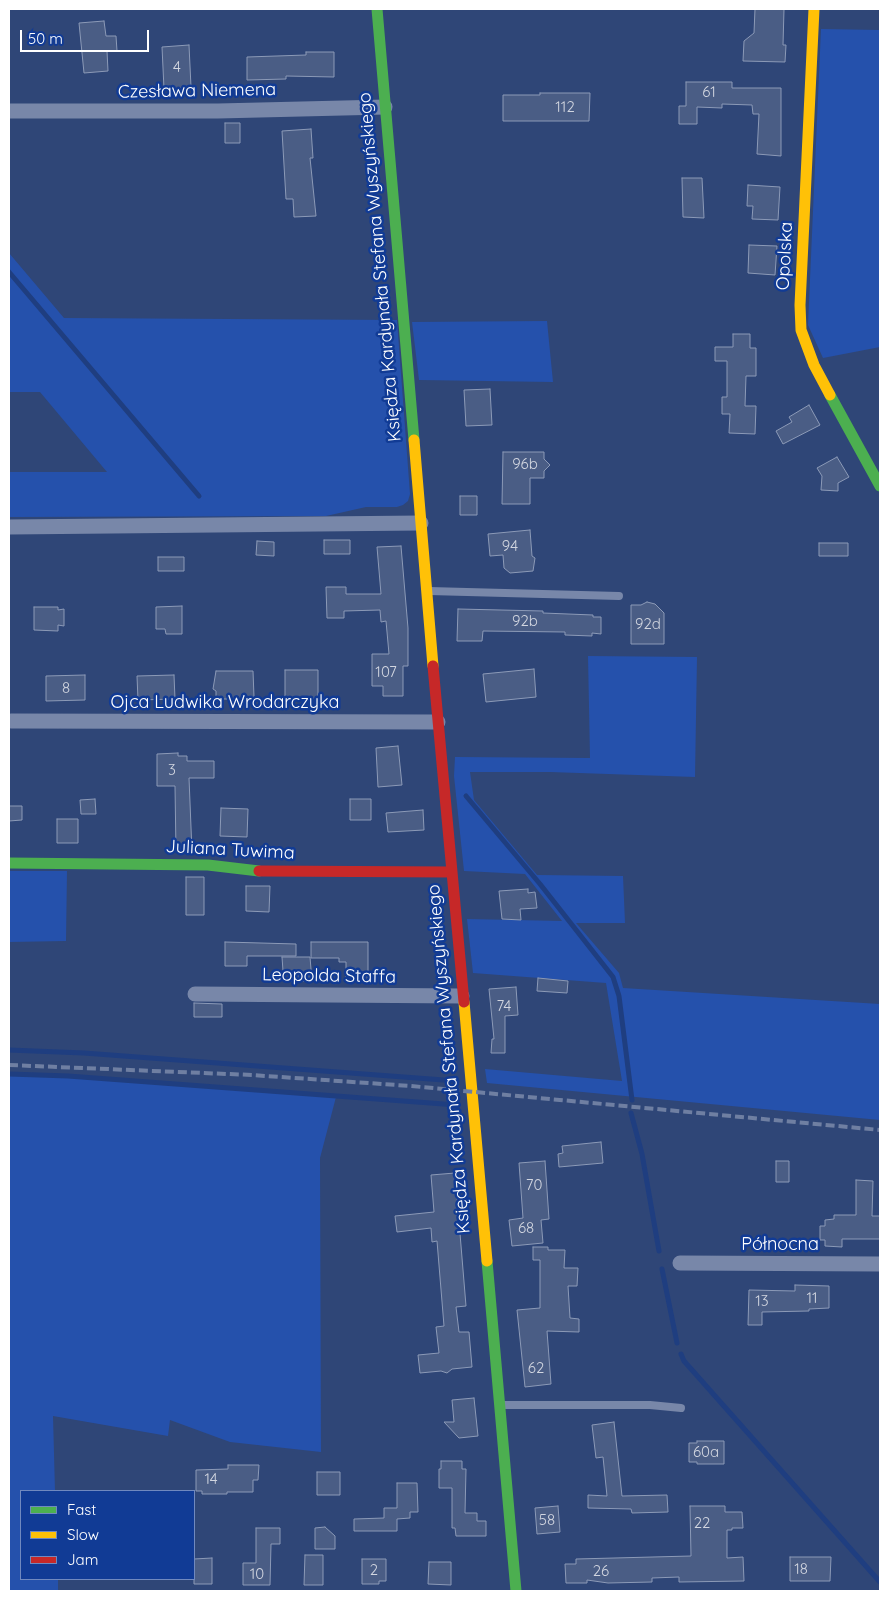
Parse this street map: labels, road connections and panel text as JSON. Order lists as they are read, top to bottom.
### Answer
{
  "streets": {
    "street": [
      "Czesława Niemena",
      "Opolska",
      "Księdza Kardynała Stefana Wyszyńskiego",
      "Ojca Ludwika Wrodarczyka",
      "Juliana Tuwima",
      "Leopolda Staffa",
      "Północna"
    ]
  },
  "crossings": [
    ["Czesława Niemena", "Księdza Kardynała Stefana Wyszyńskiego"],
    ["Księdza Kardynała Stefana Wyszyńskiego", "Ojca Ludwika Wrodarczyka"],
    ["Księdza Kardynała Stefana Wyszyńskiego", "Juliana Tuwima"],
    ["Księdza Kardynała Stefana Wyszyńskiego", "Leopolda Staffa"]
  ],
  "house_numbers": [
    "4",
    "61",
    "112",
    "96b",
    "94",
    "92b",
    "92d",
    "107",
    "8",
    "3",
    "74",
    "70",
    "68",
    "11",
    "13",
    "62",
    "60a",
    "14",
    "58",
    "22",
    "18",
    "2",
    "26",
    "10"
  ],
  "legend": ["Fast", "Slow", "Jam"],
  "scale_bar": "50 m"
}
